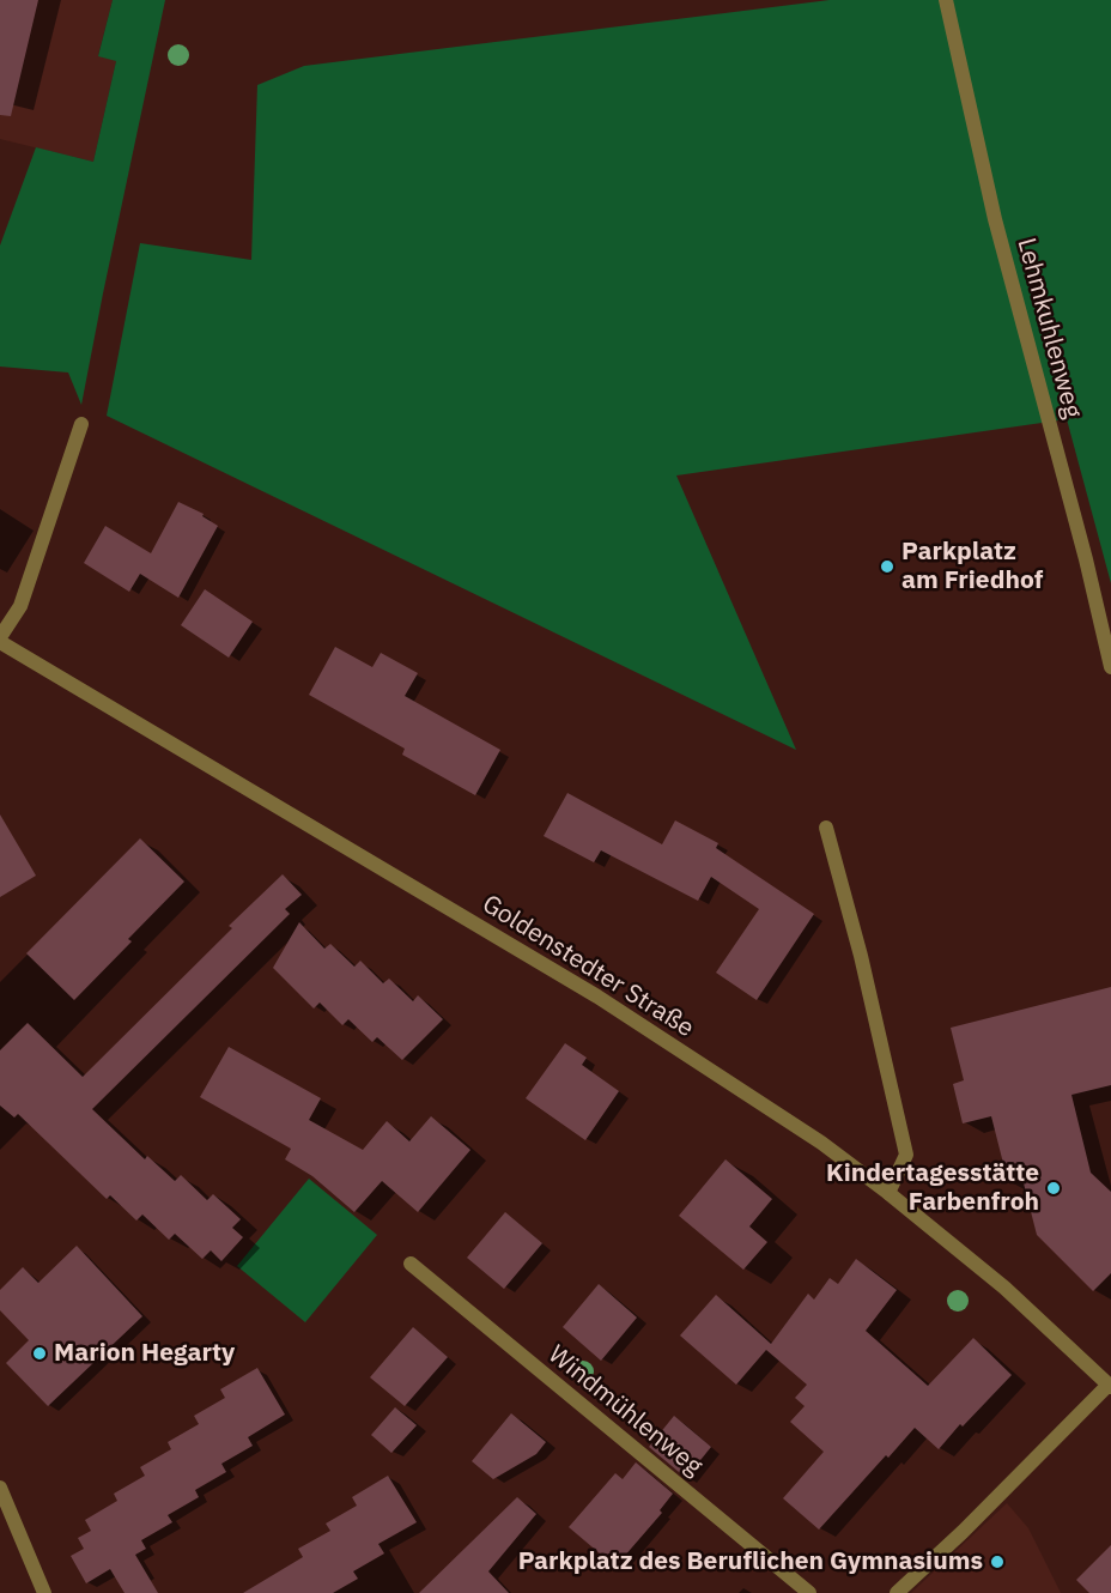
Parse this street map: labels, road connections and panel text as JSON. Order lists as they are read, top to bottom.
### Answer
{
  "streets": {
    "street": ["Lehmkuhlenweg", "Goldenstedter Straße", "Windmühlenweg"]
  },
  "places": [
    "Parkplatz am Friedhof",
    "Kindertagesstätte Farbenfroh",
    "Marion Hegarty",
    "Parkplatz des Beruflichen Gymnasiums"
  ]
}
